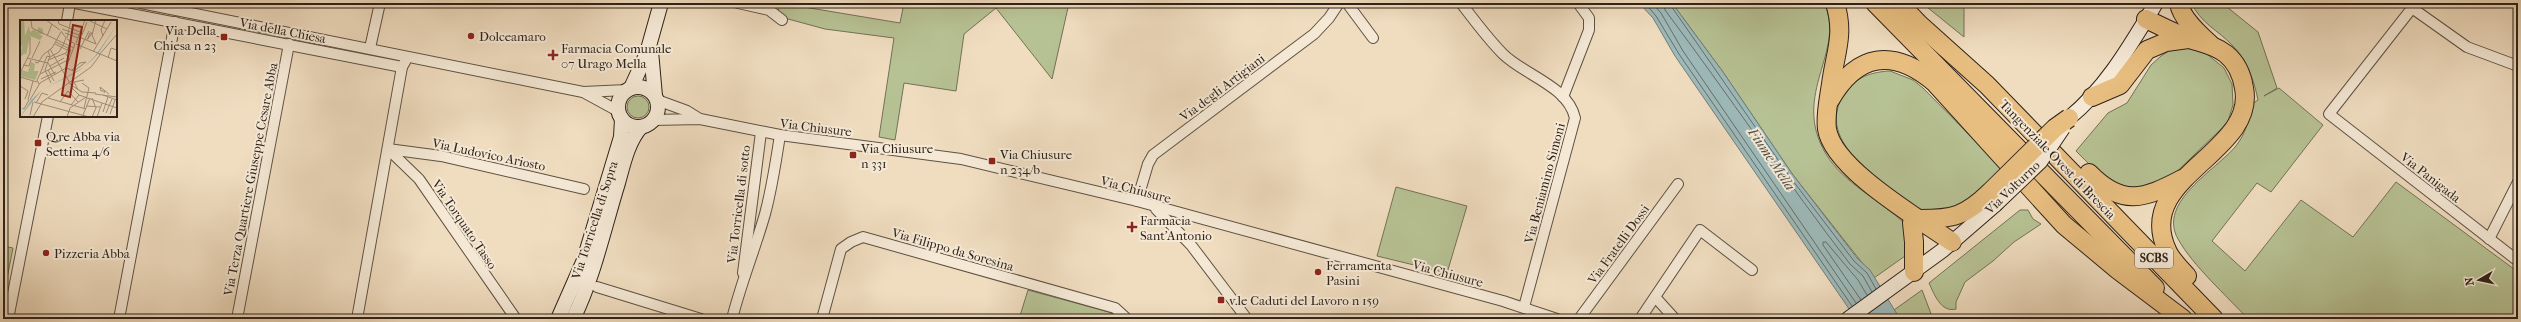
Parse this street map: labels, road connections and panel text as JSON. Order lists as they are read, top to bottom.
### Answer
{
  "streets": {
    "highway": ["Tangenziale Ovest di Brescia", "SCBS"],
    "street": [
      "Via della Chiesa",
      "Via degli Artigiani",
      "Via Chiusure",
      "Via Ludovico Ariosto",
      "Via Panigada",
      "Via Terza Quartiere Giuseppe Cesare Abba",
      "Via Beniamino Simoni",
      "Via Volturno",
      "Via Torricella di sotto",
      "Via Torricella di Sopra",
      "Via Torquato Tasso",
      "Via Fratelli Dossi",
      "Via Filippo da Soresina"
    ]
  },
  "crossings": [
    ["Via della Chiesa", "Via Chiusure"],
    ["Via della Chiesa", "Via Terza Quartiere Giuseppe Cesare Abba"],
    ["Via della Chiesa", "Via Torricella di Sopra"],
    ["Via degli Artigiani", "Via Chiusure"],
    ["Via Chiusure", "Via Beniamino Simoni"],
    ["Via Chiusure", "Via Torricella di sotto"],
    ["Via Chiusure", "Via Torricella di Sopra"],
    ["Via Ludovico Ariosto", "Via Torquato Tasso"]
  ],
  "water": ["Fiume Mella"],
  "places": {
    "other": ["Dolceamaro", "Pizzeria Abba", "Ferramenta Pasini"],
    "transit": [
      "Via Della Chiesa n 23",
      "Q.re Abba via Settima 4/6",
      "Via Chiusure n 331",
      "Via Chiusure n 234/b",
      "v.le Caduti del Lavoro n 159"
    ],
    "health": ["Farmacia Comunale 07 Urago Mella", "Farmacia Sant'Antonio"]
  },
  "north": "left"
}
